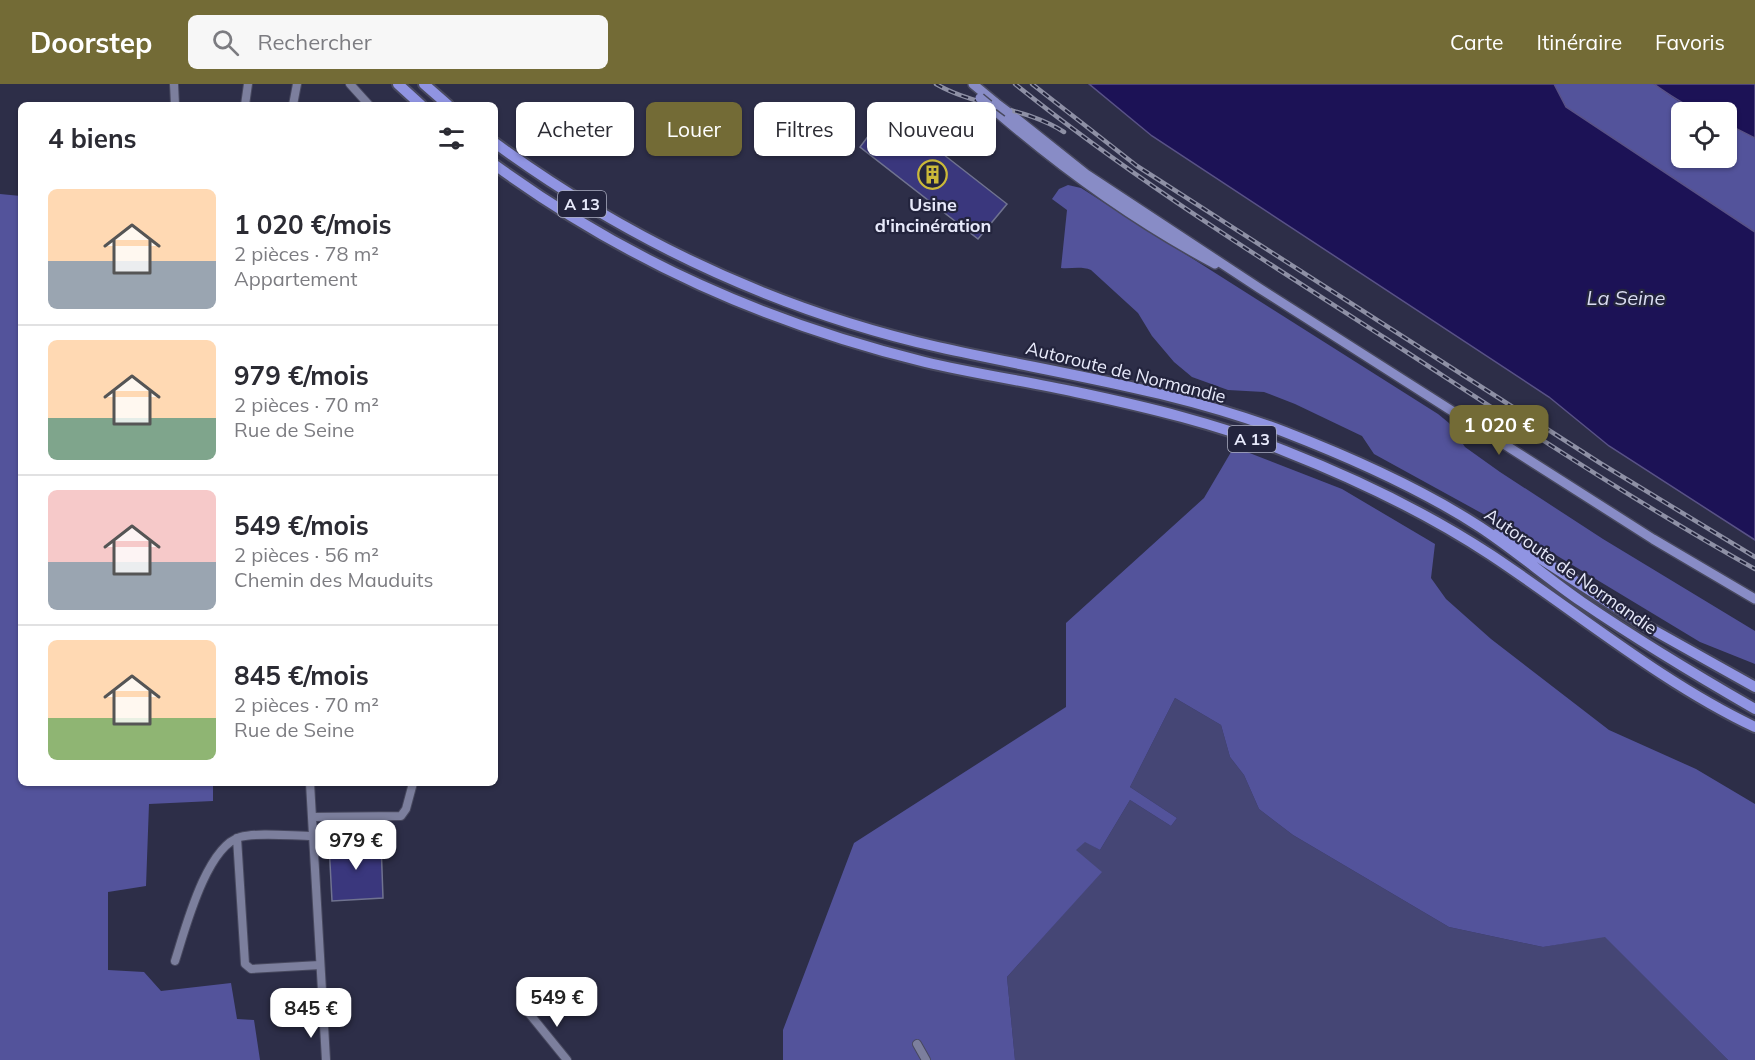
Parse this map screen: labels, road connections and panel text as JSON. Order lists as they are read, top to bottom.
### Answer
{
  "streets": {
    "highway": ["A 13", "Autoroute de Normandie"]
  },
  "water": ["La Seine"],
  "places": {
    "building": ["Usine d'incinération"]
  },
  "page": {
    "header": "Doorstep",
    "search": "Rechercher",
    "nav": ["Carte", "Itinéraire", "Favoris"],
    "chip": [
      "Acheter",
      "Louer",
      "Filtres",
      "Nouveau"
    ],
    "heading": "4 biens",
    "list": [
      {
        "name": "1 020 €/mois",
        "note": "2 pièces · 78 m² · Appartement"
      },
      {
        "name": "979 €/mois",
        "note": "2 pièces · 70 m² · Rue de Seine"
      },
      {
        "name": "549 €/mois",
        "note": "2 pièces · 56 m² · Chemin des Mauduits"
      },
      {
        "name": "845 €/mois",
        "note": "2 pièces · 70 m² · Rue de Seine"
      }
    ],
    "price": [
      "1 020 €",
      "979 €",
      "549 €",
      "845 €"
    ]
  }
}
